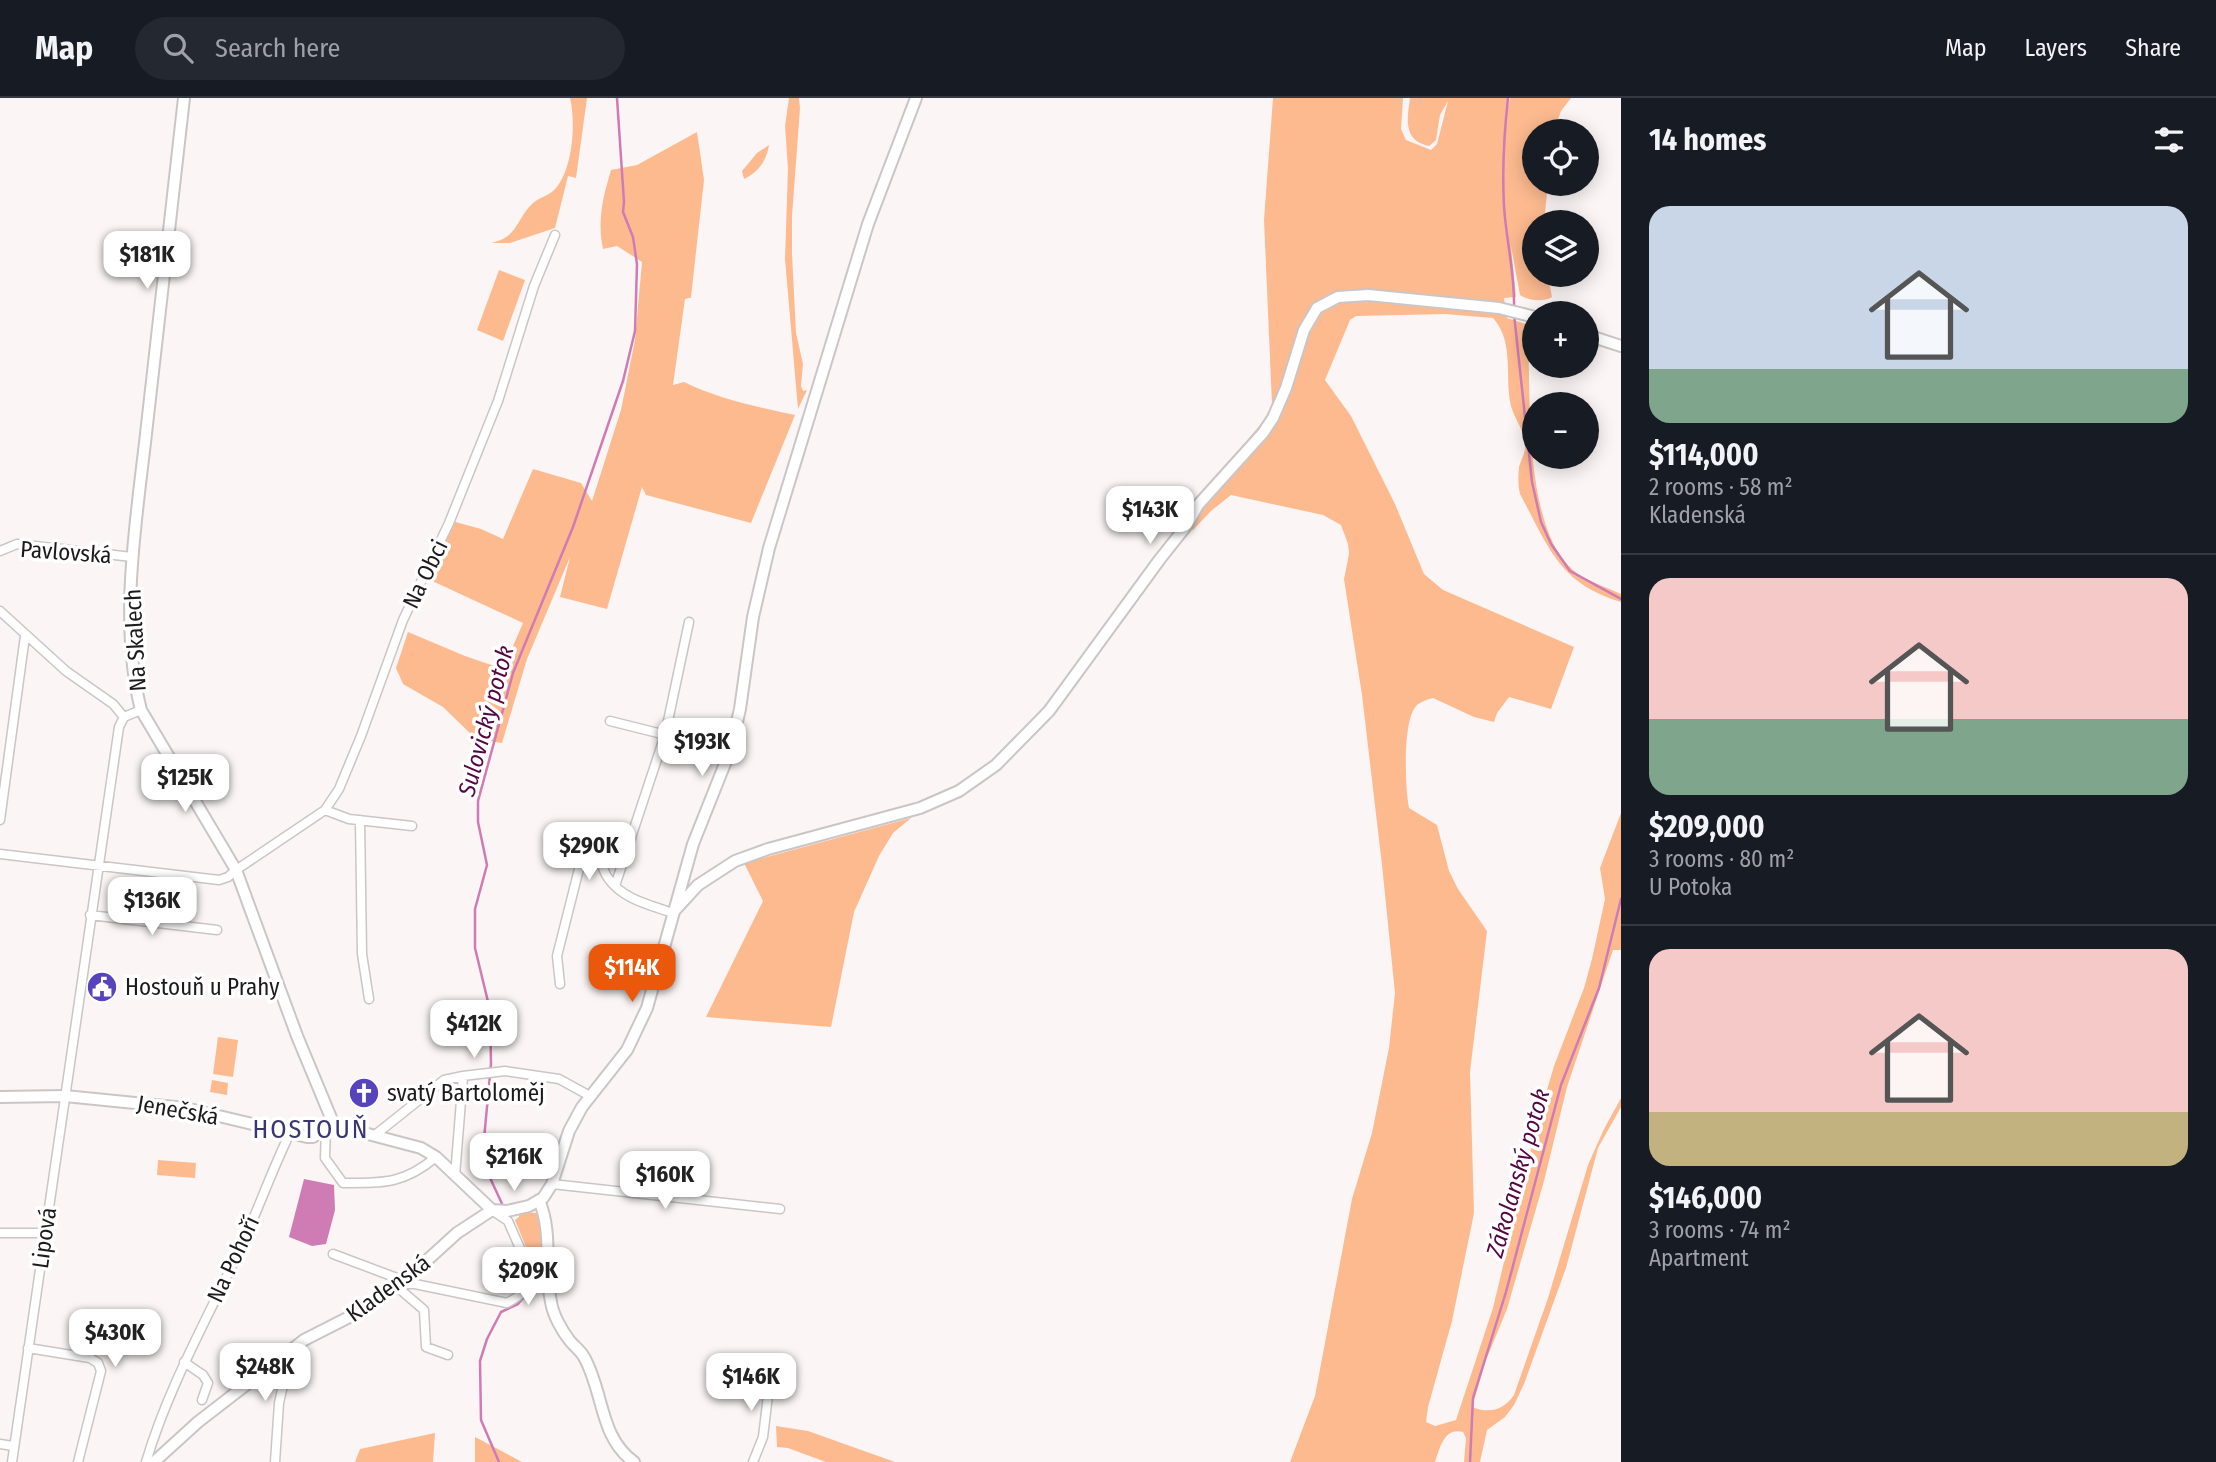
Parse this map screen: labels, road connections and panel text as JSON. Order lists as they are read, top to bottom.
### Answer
{
  "streets": {
    "street": [
      "Pavlovská",
      "Na Obci",
      "Na Skalech",
      "Jenečská",
      "Lipová",
      "Na Pohoří",
      "Kladenská"
    ]
  },
  "crossings": [
    ["Pavlovská", "Na Skalech"],
    ["Na Obci", "Na Skalech"],
    ["Na Obci", "Lipová"],
    ["Na Skalech", "Jenečská"],
    ["Jenečská", "Lipová"],
    ["Jenečská", "Na Pohoří"],
    ["Jenečská", "Kladenská"]
  ],
  "districts": ["HOSTOUŇ"],
  "water": ["Sulovický potok", "Zákolanský potok"],
  "places": {
    "public building": ["Hostouň u Prahy"],
    "church": ["svatý Bartoloměj"]
  },
  "page": {
    "header": "Map",
    "search": "Search here",
    "nav": ["Map", "Layers", "Share"],
    "heading": "14 homes",
    "map_buttons": ["+", "−"],
    "list": [
      {
        "name": "$114,000",
        "note": "2 rooms · 58 m² · Kladenská"
      },
      {
        "name": "$209,000",
        "note": "3 rooms · 80 m² · U Potoka"
      },
      {
        "name": "$146,000",
        "note": "3 rooms · 74 m² · Apartment"
      }
    ],
    "price": [
      "$181K",
      "$143K",
      "$193K",
      "$125K",
      "$290K",
      "$136K",
      "$114K",
      "$412K",
      "$216K",
      "$160K",
      "$209K",
      "$430K",
      "$248K",
      "$146K"
    ]
  }
}
